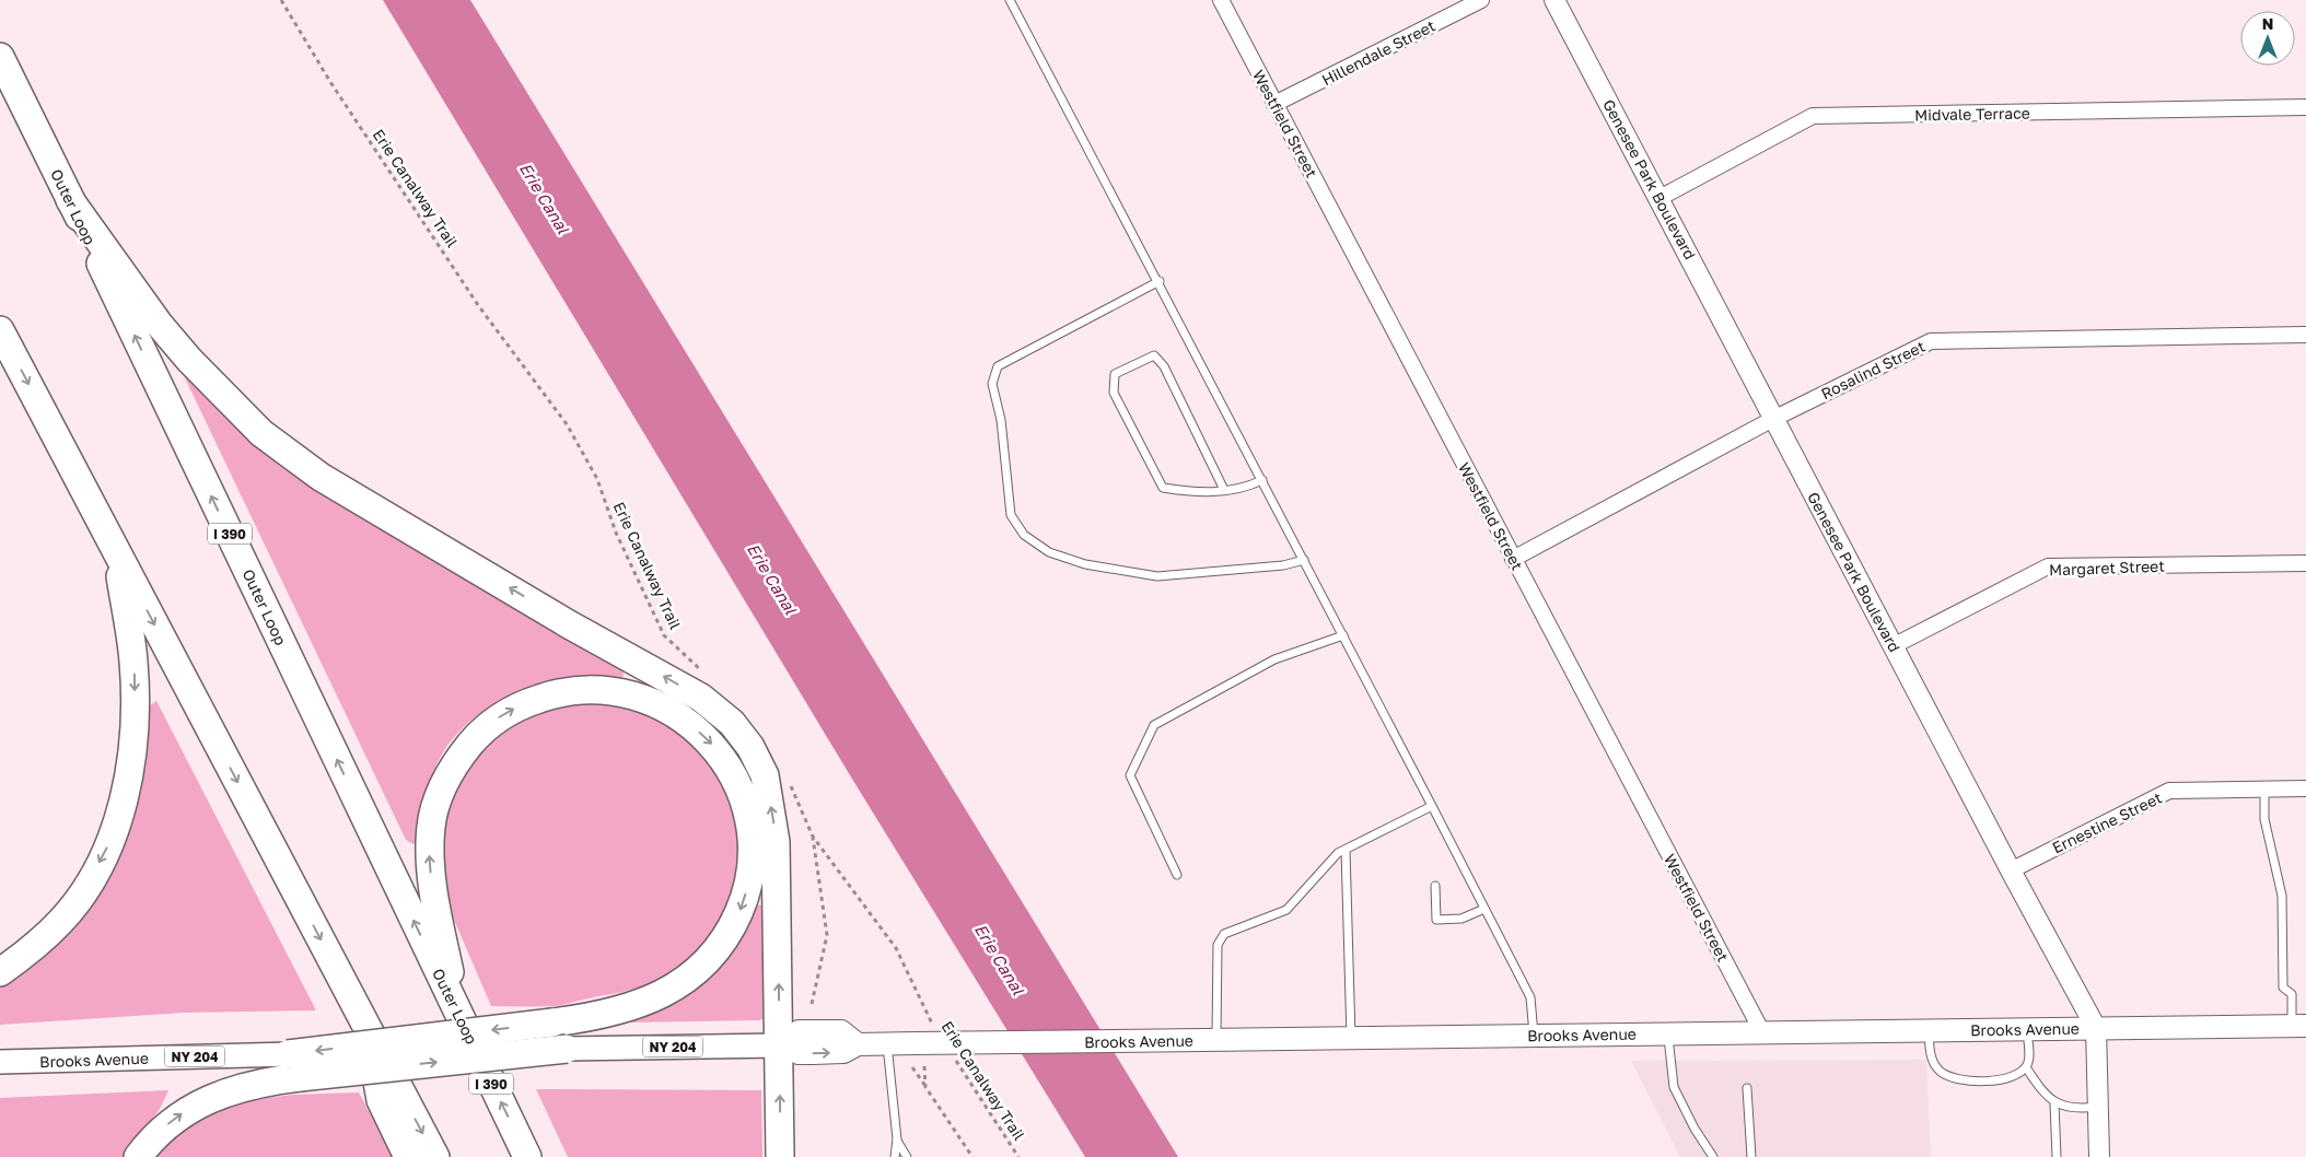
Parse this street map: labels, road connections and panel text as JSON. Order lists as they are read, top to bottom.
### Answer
{
  "streets": {
    "highway": ["Outer Loop", "I 390"],
    "main road": ["Brooks Avenue", "NY 204"],
    "street": [
      "Hillendale Street",
      "Midvale Terrace",
      "Westfield Street",
      "Genesee Park Boulevard",
      "Rosalind Street",
      "Margaret Street",
      "Ernestine Street"
    ],
    "path": ["Erie Canalway Trail"]
  },
  "crossings": [
    ["Hillendale Street", "Westfield Street"],
    ["Midvale Terrace", "Genesee Park Boulevard"],
    ["Westfield Street", "Rosalind Street"],
    ["Westfield Street", "Brooks Avenue"],
    ["Genesee Park Boulevard", "Rosalind Street"],
    ["Genesee Park Boulevard", "Margaret Street"],
    ["Genesee Park Boulevard", "Ernestine Street"],
    ["Genesee Park Boulevard", "Brooks Avenue"]
  ],
  "water": ["Erie Canal"],
  "north": "top"
}
